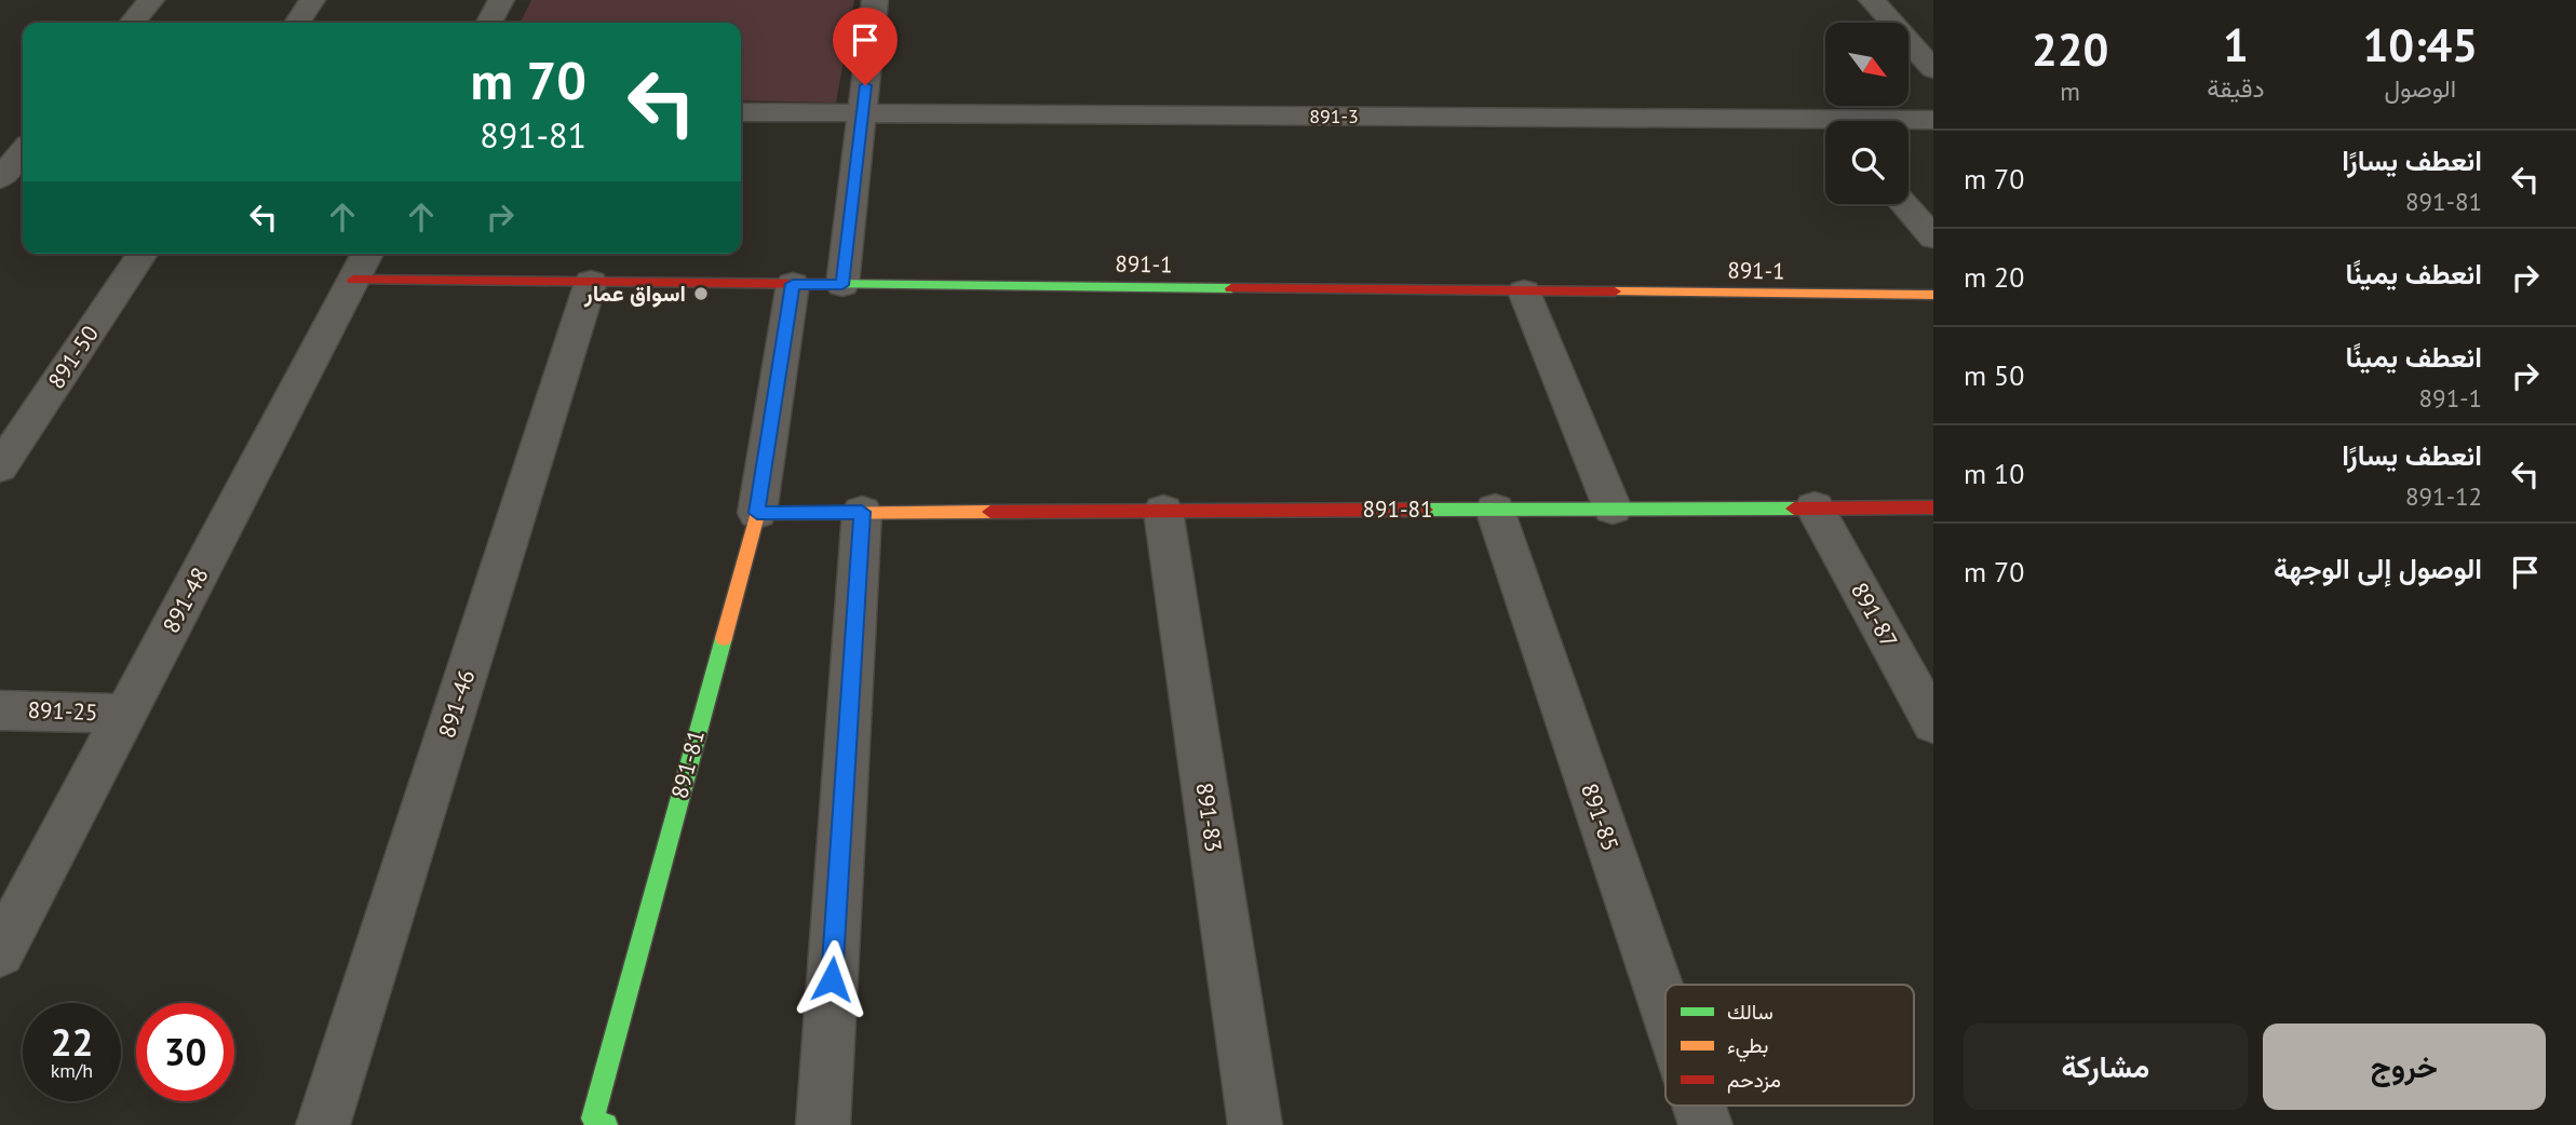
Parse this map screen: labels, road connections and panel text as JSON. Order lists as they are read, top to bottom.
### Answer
{
  "streets": {
    "street": [
      "891-3",
      "891-1",
      "891-50",
      "891-81",
      "891-48",
      "891-87",
      "891-46",
      "891-25",
      "891-83",
      "891-85"
    ]
  },
  "crossings": [
    ["891-1", "891-48"],
    ["891-1", "891-46"],
    ["891-81", "891-87"],
    ["891-81", "891-83"],
    ["891-81", "891-85"],
    ["891-48", "891-25"]
  ],
  "places": ["اسواق عمار"],
  "legend": ["سالك", "بطيء", "مزدحم"],
  "north": "bottom right",
  "page": {
    "eta": [
      "10:45",
      "الوصول",
      "1",
      "دقيقة",
      "220",
      "m"
    ],
    "turn": ["70 m", "891-81"],
    "list": [
      {
        "name": "انعطف يسارًا",
        "note": "891-81",
        "value": "70 m"
      },
      {
        "name": "انعطف يمينًا",
        "value": "20 m"
      },
      {
        "name": "انعطف يمينًا",
        "note": "891-1",
        "value": "50 m"
      },
      {
        "name": "انعطف يسارًا",
        "note": "891-12",
        "value": "10 m"
      },
      {
        "name": "الوصول إلى الوجهة",
        "value": "70 m"
      }
    ],
    "speed": "22 km/h",
    "limit": "30",
    "buttons": ["خروج", "مشاركة"]
  }
}
